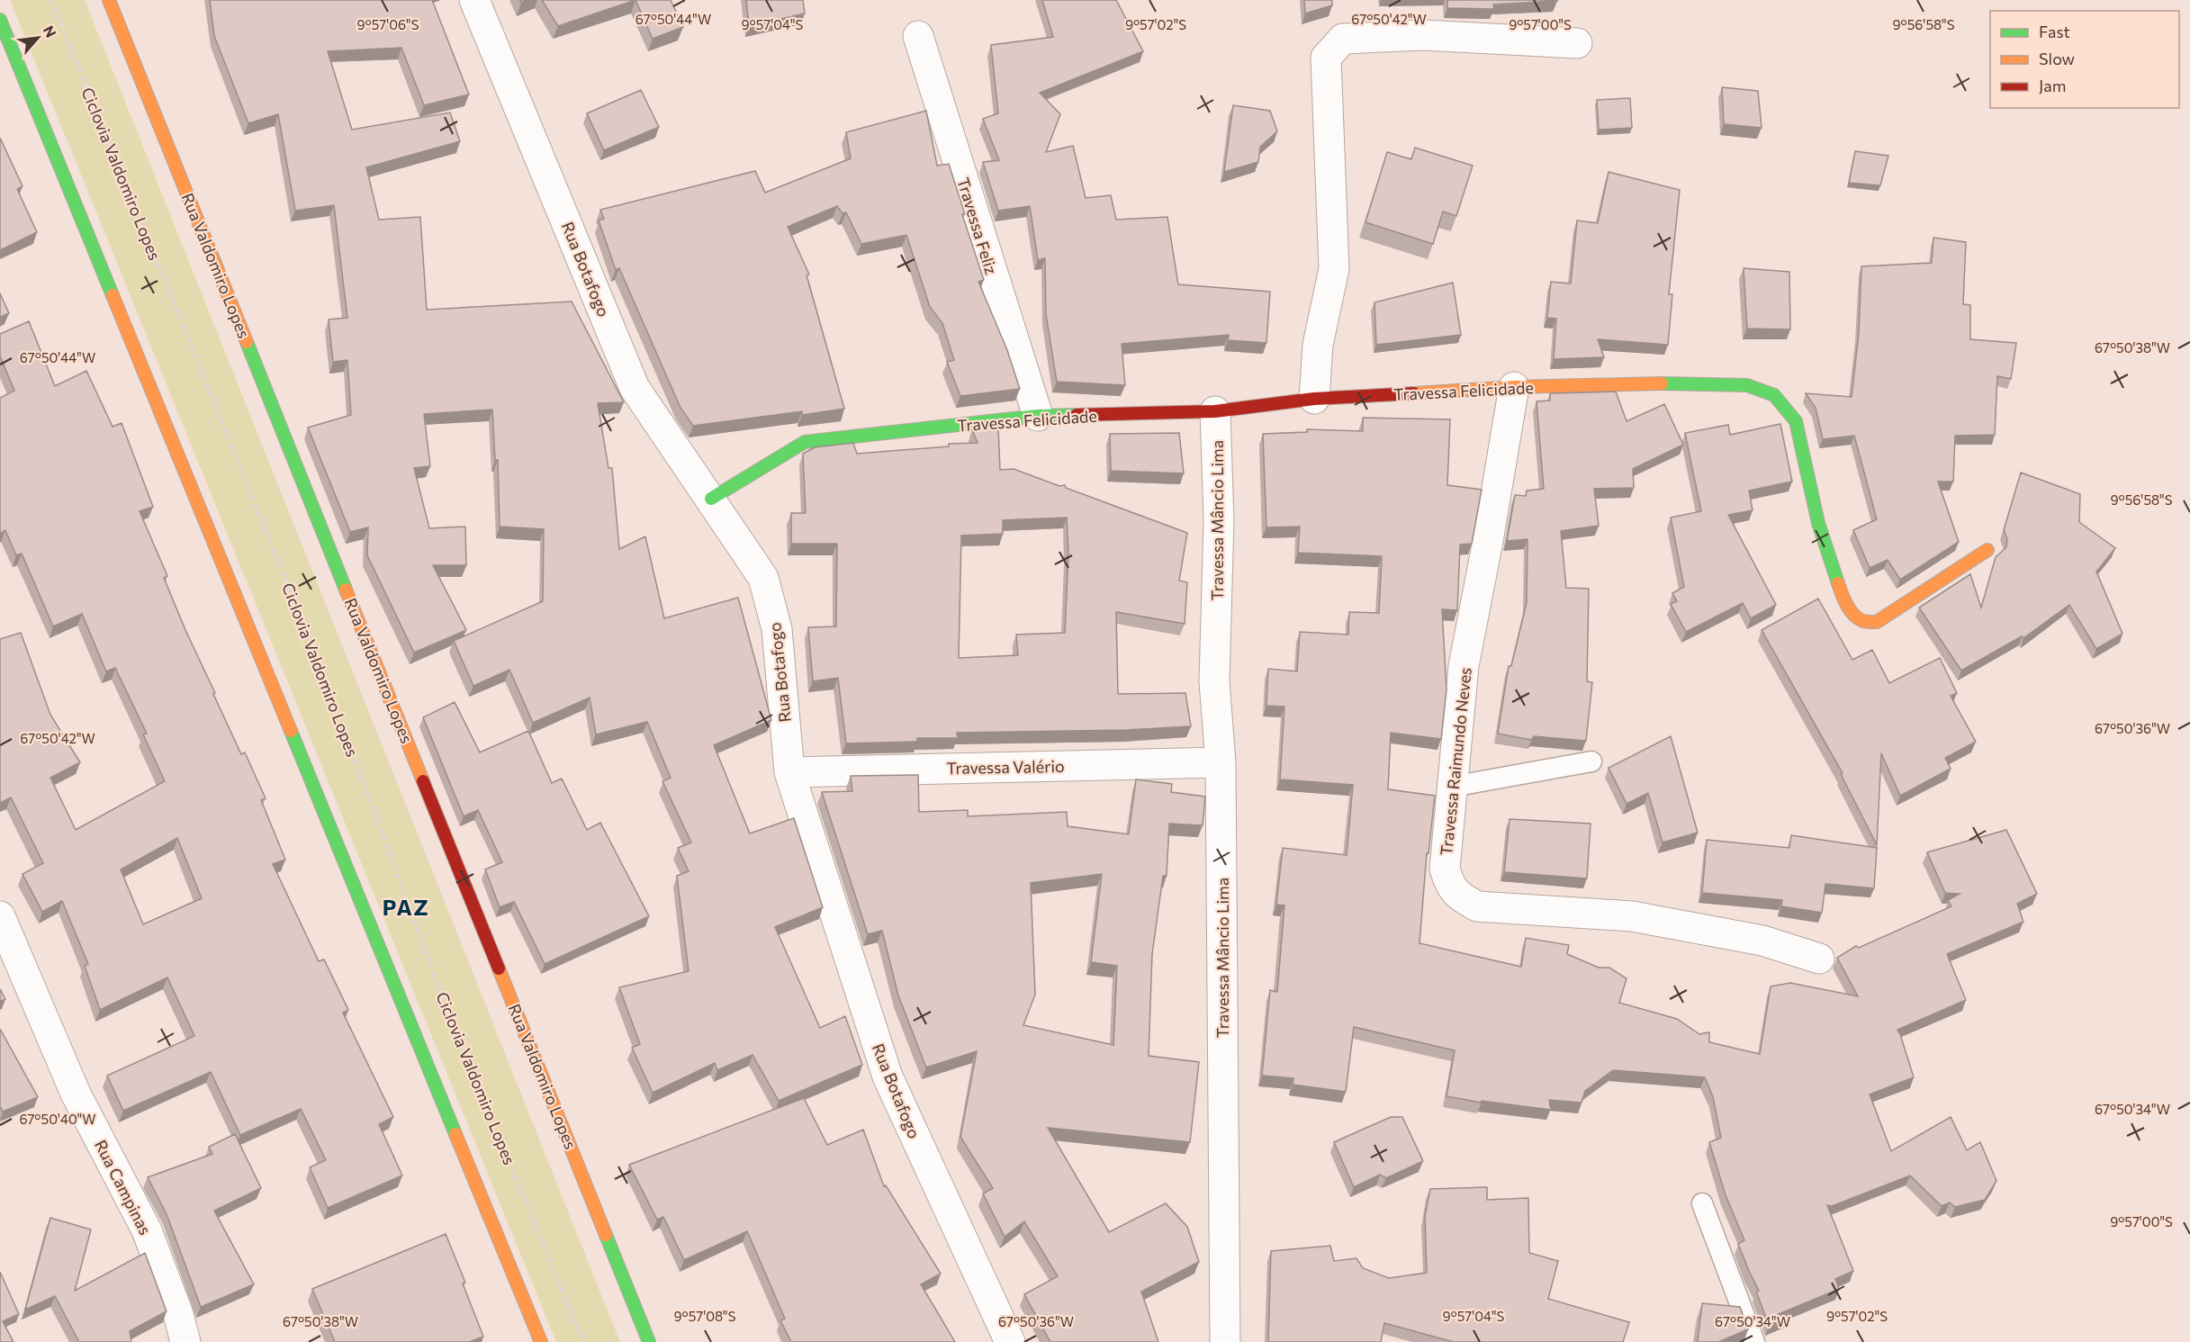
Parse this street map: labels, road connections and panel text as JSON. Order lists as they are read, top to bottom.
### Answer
{
  "streets": {
    "street": [
      "Travessa Feliz",
      "Rua Valdomiro Lopes",
      "Rua Botafogo",
      "Travessa Felicidade",
      "Travessa Mâncio Lima",
      "Travessa Raimundo Neves",
      "Travessa Valério",
      "Rua Campinas"
    ],
    "path": ["Ciclovia Valdomiro Lopes"]
  },
  "crossings": [
    ["Travessa Feliz", "Travessa Felicidade"],
    ["Rua Botafogo", "Travessa Felicidade"],
    ["Rua Botafogo", "Travessa Valério"],
    ["Travessa Felicidade", "Travessa Mâncio Lima"],
    ["Travessa Felicidade", "Travessa Raimundo Neves"],
    ["Travessa Mâncio Lima", "Travessa Valério"]
  ],
  "districts": ["PAZ"],
  "legend": ["Fast", "Slow", "Jam"],
  "north": "top right",
  "coordinates": [
    "67°50'44\"W",
    "67°50'42\"W",
    "9°57'06\"S",
    "9°57'04\"S",
    "9°57'02\"S",
    "9°57'00\"S",
    "9°56'58\"S",
    "67°50'38\"W",
    "67°50'36\"W",
    "67°50'34\"W",
    "67°50'40\"W",
    "9°57'08\"S"
  ]
}
